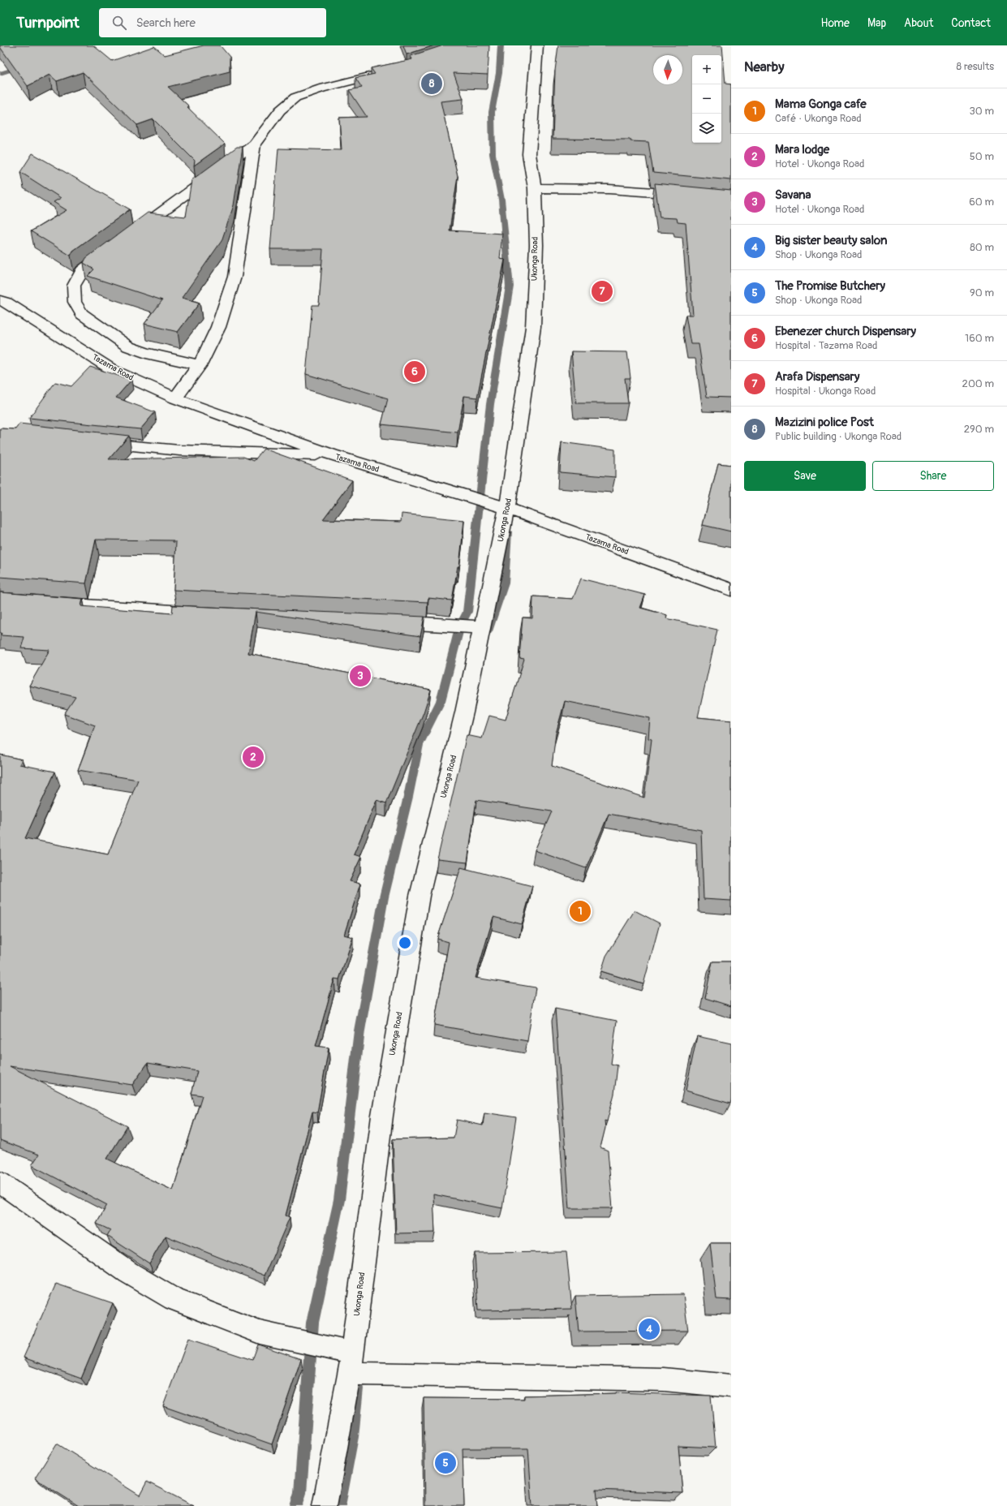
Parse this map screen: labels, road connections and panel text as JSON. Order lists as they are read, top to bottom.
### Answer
{
  "streets": {
    "street": ["Ukonga Road", "Tazama Road"]
  },
  "crossings": [
    ["Ukonga Road", "Tazama Road"]
  ],
  "north": "bottom",
  "page": {
    "header": "Turnpoint",
    "search": "Search here",
    "nav": [
      "Home",
      "Map",
      "About",
      "Contact"
    ],
    "heading": ["Nearby", "8 results"],
    "map_buttons": ["+", "−"],
    "pins": [
      "8",
      "7",
      "6",
      "3",
      "2",
      "1",
      "4",
      "5"
    ],
    "list": [
      {
        "mark": "1",
        "name": "Mama Gonga cafe",
        "note": "Café · Ukonga Road",
        "value": "30 m"
      },
      {
        "mark": "2",
        "name": "Mara lodge",
        "note": "Hotel · Ukonga Road",
        "value": "50 m"
      },
      {
        "mark": "3",
        "name": "Savana",
        "note": "Hotel · Ukonga Road",
        "value": "60 m"
      },
      {
        "mark": "4",
        "name": "Big sister beauty salon",
        "note": "Shop · Ukonga Road",
        "value": "80 m"
      },
      {
        "mark": "5",
        "name": "The Promise Butchery",
        "note": "Shop · Ukonga Road",
        "value": "90 m"
      },
      {
        "mark": "6",
        "name": "Ebenezer church Dispensary",
        "note": "Hospital · Tazama Road",
        "value": "160 m"
      },
      {
        "mark": "7",
        "name": "Arafa Dispensary",
        "note": "Hospital · Ukonga Road",
        "value": "200 m"
      },
      {
        "mark": "8",
        "name": "Mazizini police Post",
        "note": "Public building · Ukonga Road",
        "value": "290 m"
      }
    ],
    "buttons": ["Save", "Share"]
  }
}
